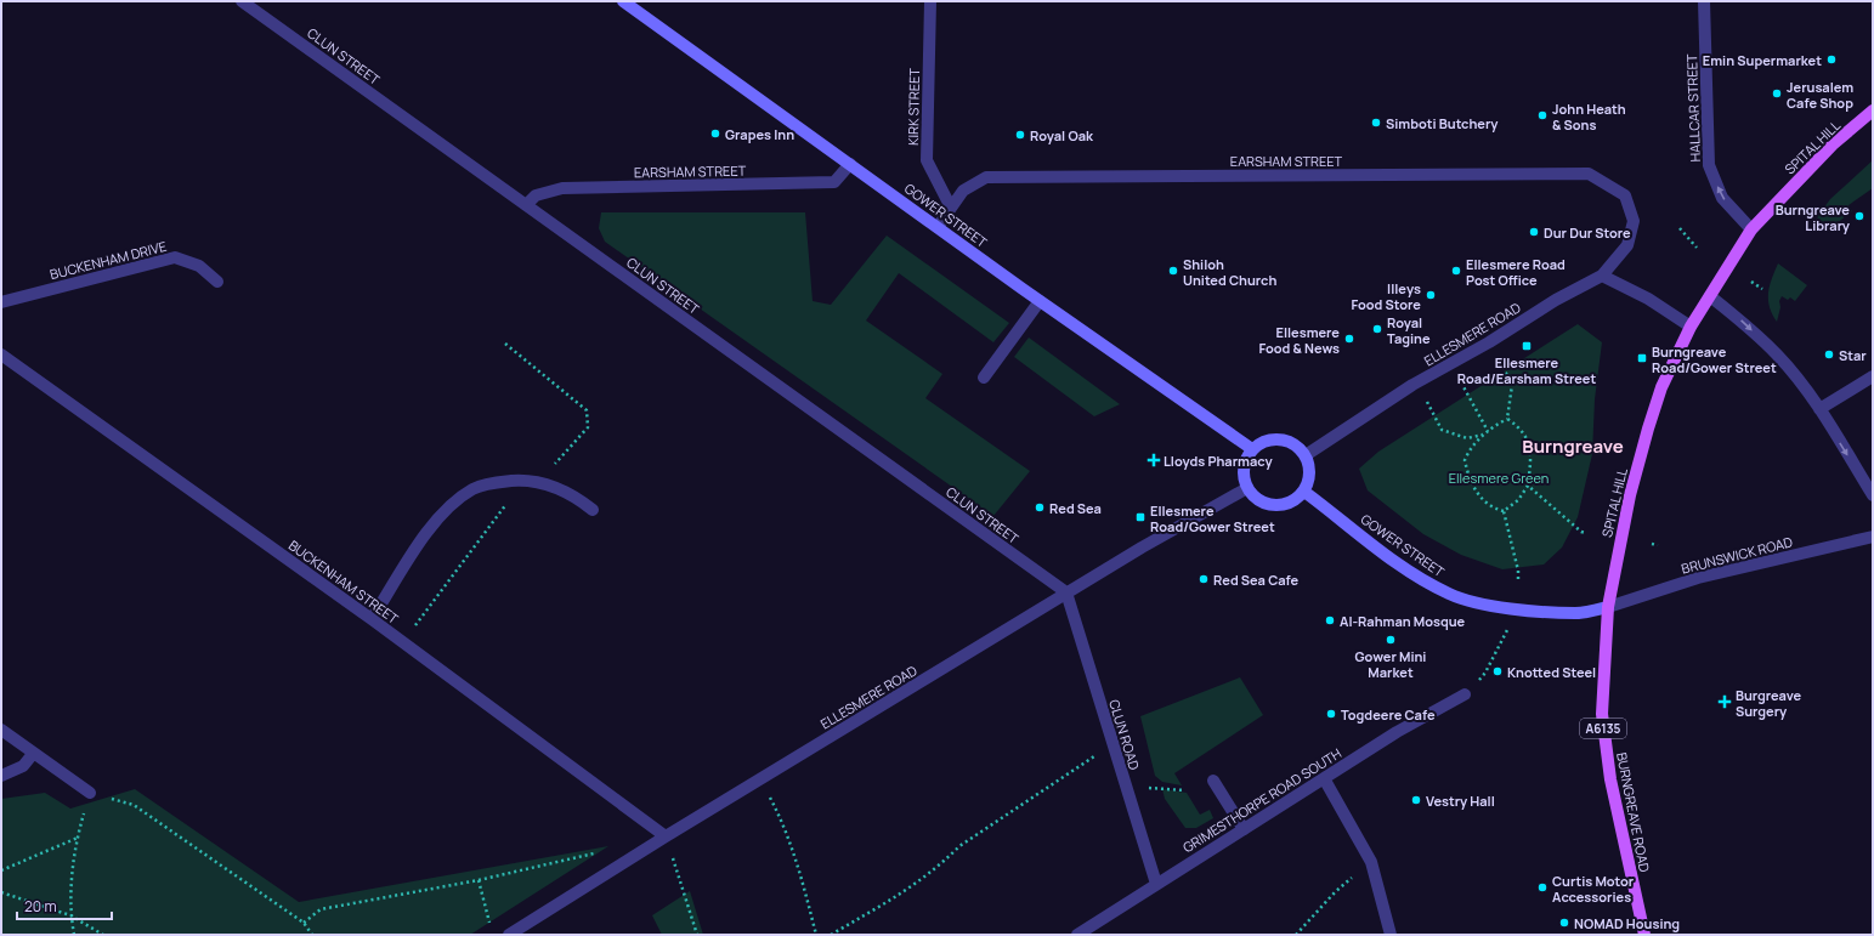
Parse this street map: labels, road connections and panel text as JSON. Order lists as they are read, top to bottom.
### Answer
{
  "streets": {
    "main road": [
      "SPITAL HILL",
      "GOWER STREET",
      "A6135",
      "BURNGREAVE ROAD"
    ],
    "street": [
      "CLUN STREET",
      "KIRK STREET",
      "HALLCAR STREET",
      "EARSHAM STREET",
      "BUCKENHAM DRIVE",
      "ELLESMERE ROAD",
      "BRUNSWICK ROAD",
      "BUCKENHAM STREET",
      "CLUN ROAD",
      "GRIMESTHORPE ROAD SOUTH"
    ]
  },
  "crossings": [
    ["CLUN STREET", "EARSHAM STREET"],
    ["CLUN STREET", "ELLESMERE ROAD"],
    ["CLUN STREET", "CLUN ROAD"],
    ["KIRK STREET", "EARSHAM STREET"],
    ["HALLCAR STREET", "SPITAL HILL"],
    ["SPITAL HILL", "GOWER STREET"],
    ["SPITAL HILL", "BRUNSWICK ROAD"],
    ["SPITAL HILL", "BURNGREAVE ROAD"],
    ["EARSHAM STREET", "GOWER STREET"],
    ["EARSHAM STREET", "ELLESMERE ROAD"],
    ["GOWER STREET", "ELLESMERE ROAD"],
    ["GOWER STREET", "BRUNSWICK ROAD"],
    ["GOWER STREET", "BURNGREAVE ROAD"],
    ["ELLESMERE ROAD", "BUCKENHAM STREET"],
    ["ELLESMERE ROAD", "CLUN ROAD"],
    ["BRUNSWICK ROAD", "BURNGREAVE ROAD"],
    ["CLUN ROAD", "GRIMESTHORPE ROAD SOUTH"]
  ],
  "one_way": ["HALLCAR STREET"],
  "districts": ["Burngreave"],
  "parks": ["Ellesmere Green"],
  "places": {
    "other": [
      "Emin Supermarket",
      "Jerusalem Cafe Shop",
      "John Heath & Sons",
      "Simboti Butchery",
      "Grapes Inn",
      "Royal Oak",
      "Burngreave Library",
      "Dur Dur Store",
      "Shiloh United Church",
      "Ellesmere Road Post Office",
      "Illeys Food Store",
      "Royal Tagine",
      "Ellesmere Food & News",
      "Star",
      "Red Sea",
      "Red Sea Cafe",
      "Al-Rahman Mosque",
      "Gower Mini Market",
      "Knotted Steel",
      "Togdeere Cafe",
      "Vestry Hall",
      "Curtis Motor Accessories",
      "NOMAD Housing"
    ],
    "transit": ["Ellesmere Road/Earsham Street", "Burngreave Road/Gower Street", "Ellesmere Road/Gower Street"],
    "health": ["Lloyds Pharmacy", "Burgreave Surgery"]
  },
  "scale_bar": "20 m"
}
